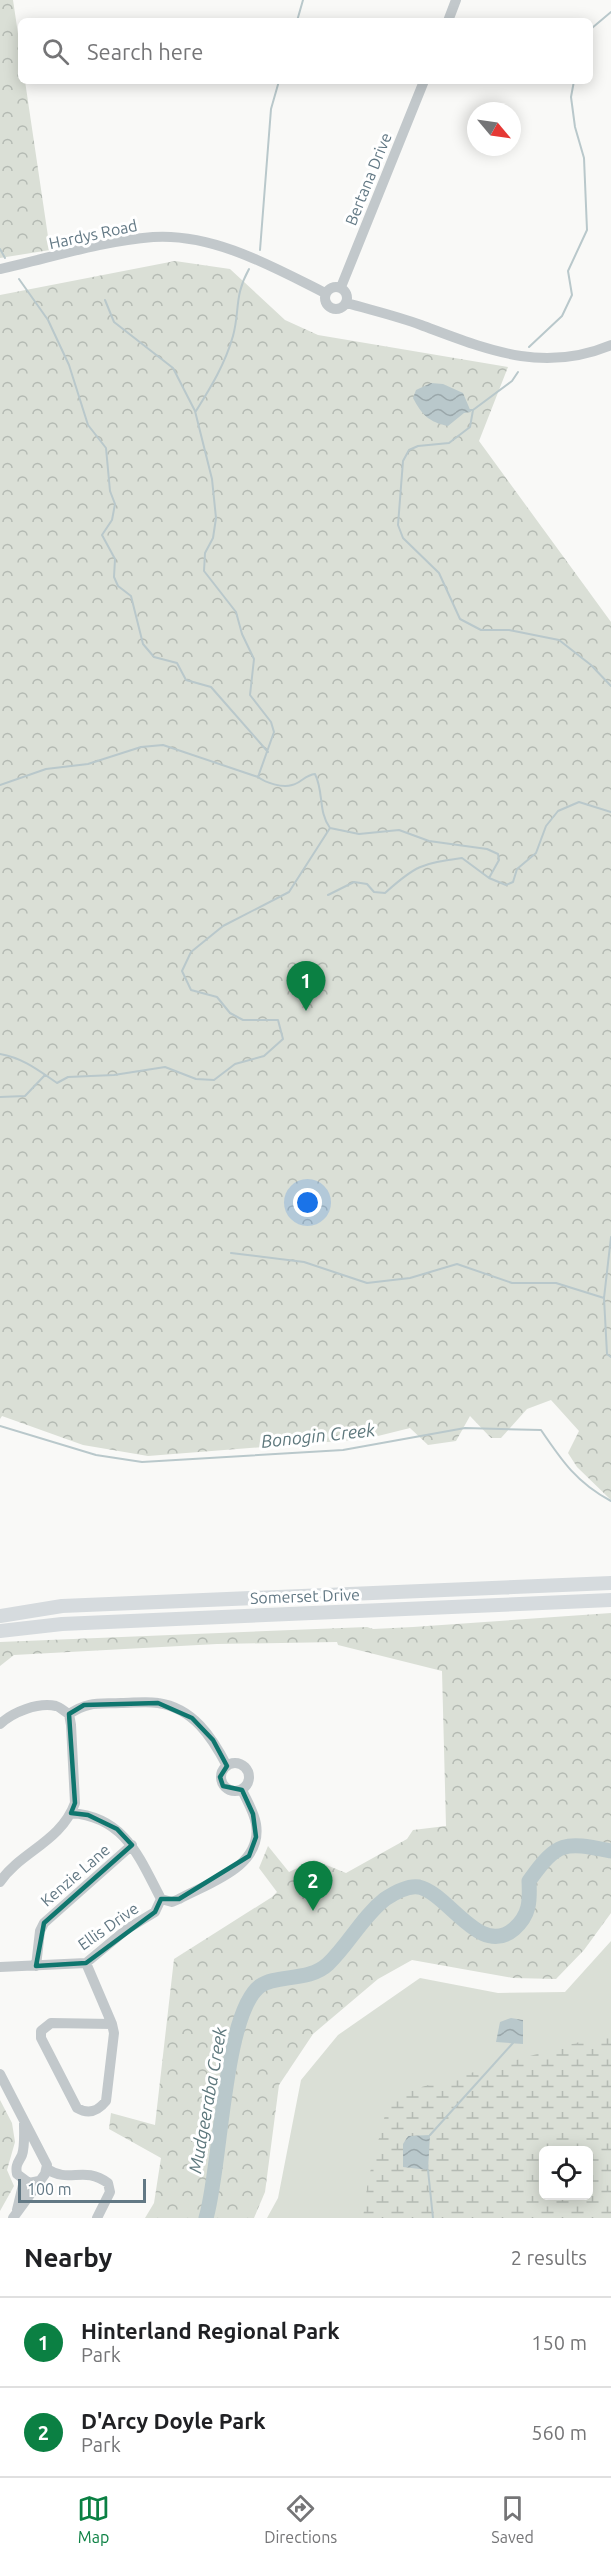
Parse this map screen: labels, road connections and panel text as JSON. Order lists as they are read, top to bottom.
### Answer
{
  "streets": {
    "main road": ["Somerset Drive"],
    "street": [
      "Bertana Drive",
      "Hardys Road",
      "Kenzie Lane",
      "Ellis Drive"
    ]
  },
  "crossings": [
    ["Bertana Drive", "Hardys Road"],
    ["Kenzie Lane", "Ellis Drive"]
  ],
  "water": ["Bonogin Creek", "Mudgeeraba Creek"],
  "scale_bar": "100 m",
  "north": "bottom right",
  "page": {
    "search": "Search here",
    "pins": ["1", "2"],
    "scale": "100 m",
    "heading": ["Nearby", "2 results"],
    "list": [
      {
        "mark": "1",
        "name": "Hinterland Regional Park",
        "note": "Park",
        "value": "150 m"
      },
      {
        "mark": "2",
        "name": "D'Arcy Doyle Park",
        "note": "Park",
        "value": "560 m"
      }
    ],
    "nav": ["Map", "Directions", "Saved"]
  }
}
